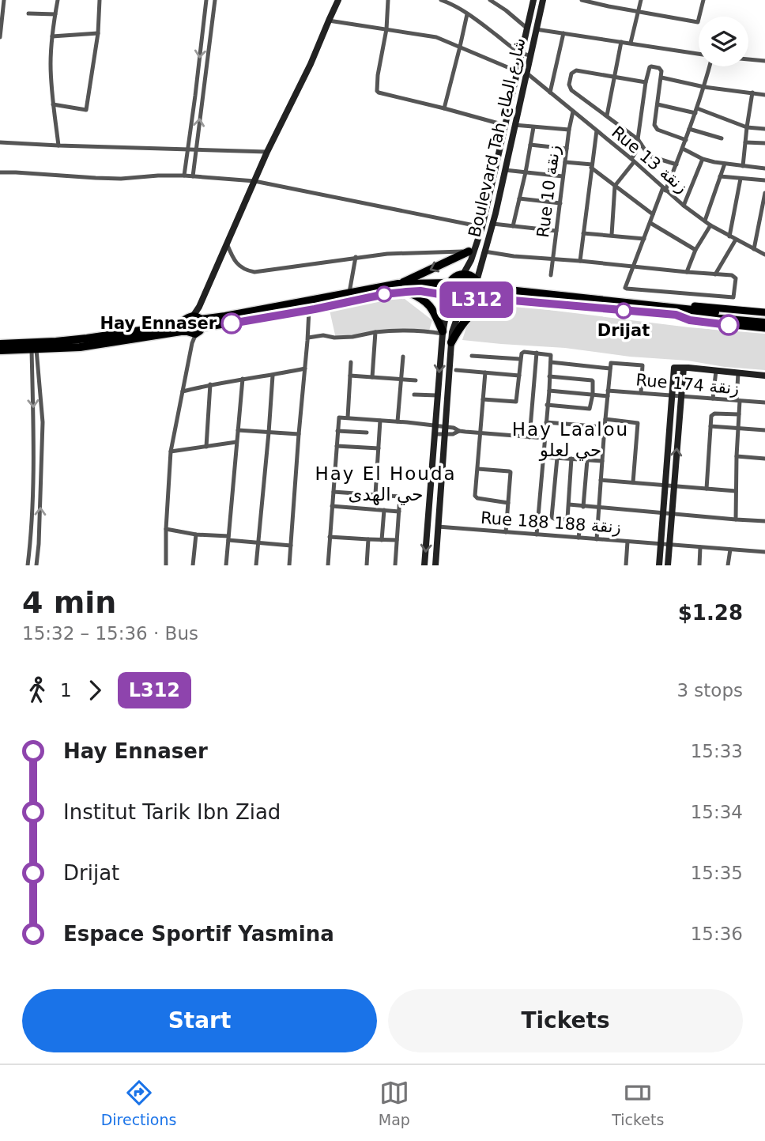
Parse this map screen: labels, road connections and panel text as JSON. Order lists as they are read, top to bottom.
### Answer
{
  "streets": {
    "street": [
      "Boulevard Tah شارع الطاح",
      "Rue 13 زنقة",
      "Rue 10 زنقة",
      "Rue 174 زنقة",
      "Rue 188 زنقة 188"
    ]
  },
  "crossings": [
    ["Boulevard Tah شارع الطاح", "Rue 13 زنقة"],
    ["Rue 13 زنقة", "Rue 10 زنقة"]
  ],
  "districts": ["Hay Laalou حي لعلو", "Hay El Houda حي الهدى"],
  "places": ["Drijat", "Hay Ennaser"],
  "lines": ["bus line L312"],
  "page": {
    "on_map": "L312",
    "heading": ["4 min", "15:32 – 15:36 · Bus", "$1.28"],
    "legs": ["1", "L312", "3 stops"],
    "list": [
      {
        "name": "Hay Ennaser",
        "value": "15:33"
      },
      {
        "name": "Institut Tarik Ibn Ziad",
        "value": "15:34"
      },
      {
        "name": "Drijat",
        "value": "15:35"
      },
      {
        "name": "Espace Sportif Yasmina",
        "value": "15:36"
      }
    ],
    "buttons": ["Start", "Tickets"],
    "tabs": ["Directions", "Map", "Tickets"]
  }
}
